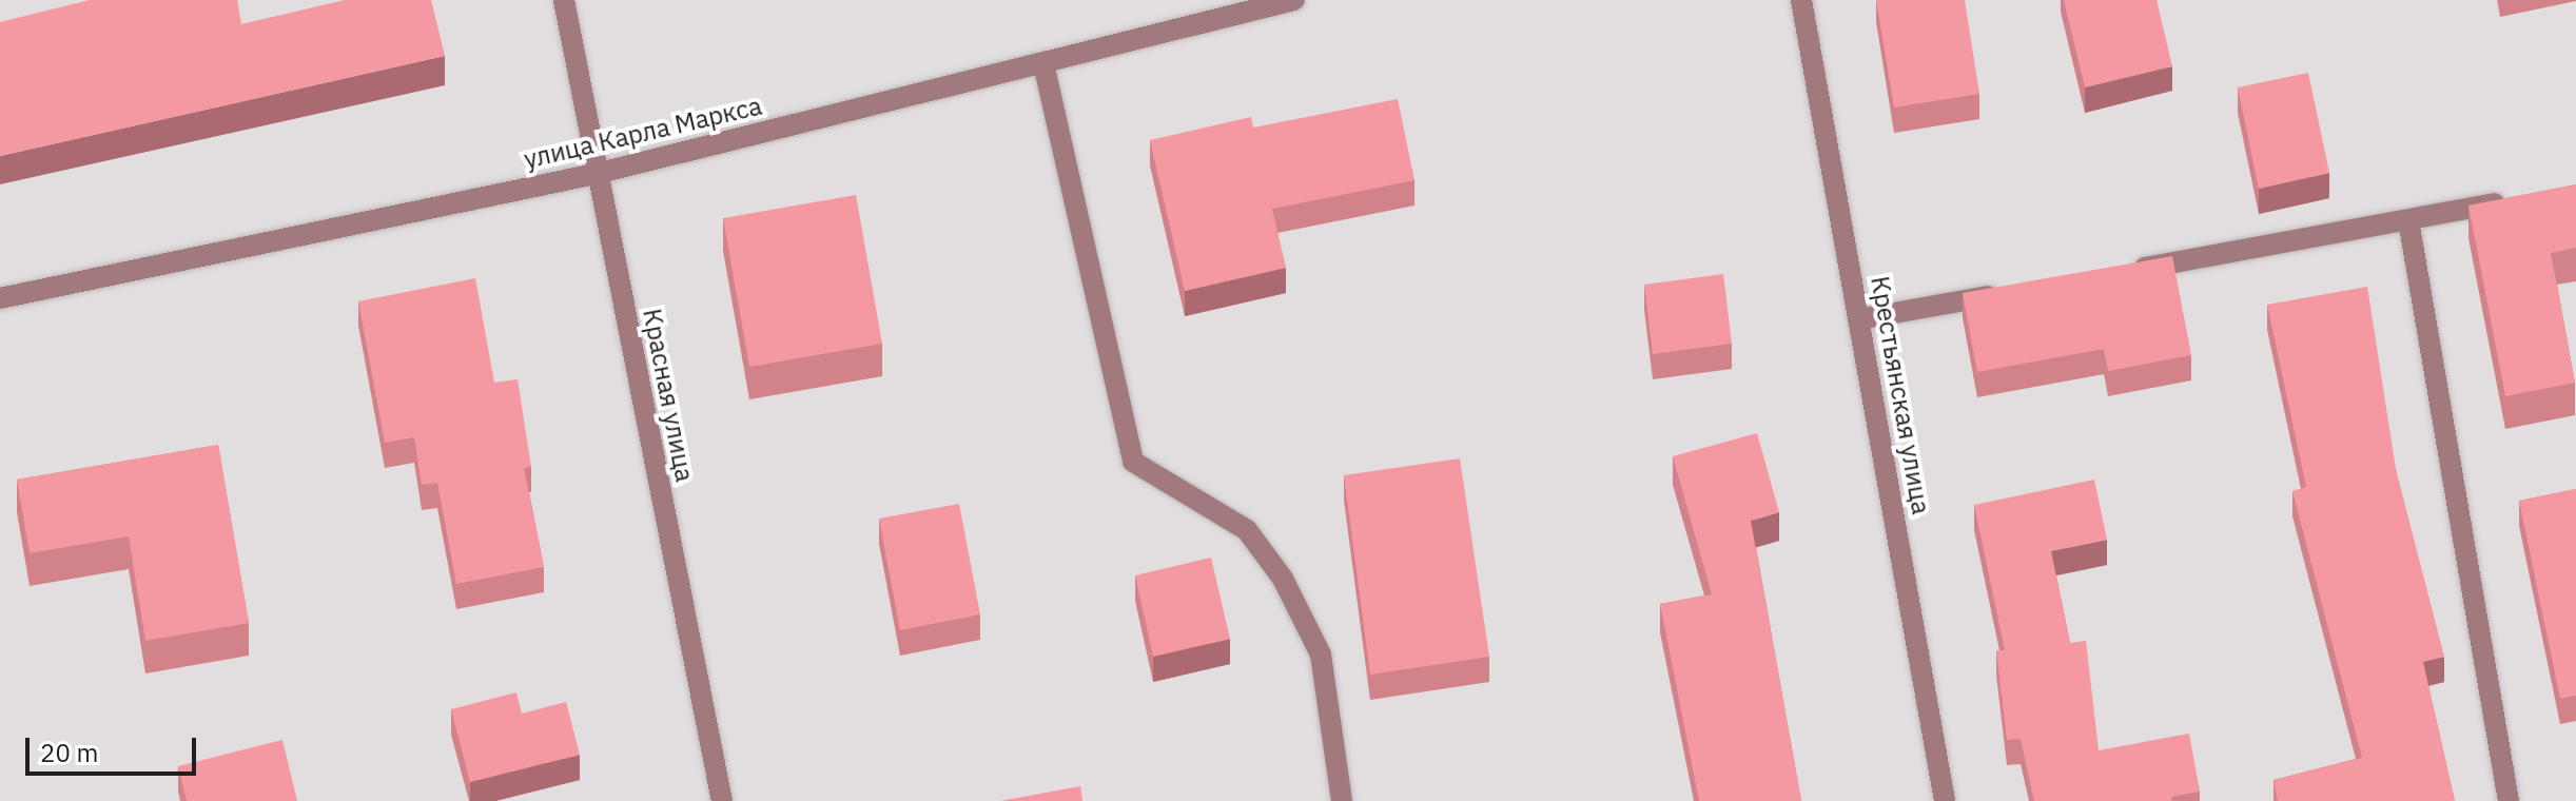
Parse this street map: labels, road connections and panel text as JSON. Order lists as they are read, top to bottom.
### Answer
{
  "streets": {
    "street": ["улица Карла Маркса", "Красная улица", "Крестьянская улица"]
  },
  "crossings": [
    ["улица Карла Маркса", "Красная улица"]
  ],
  "scale_bar": "20 m"
}
